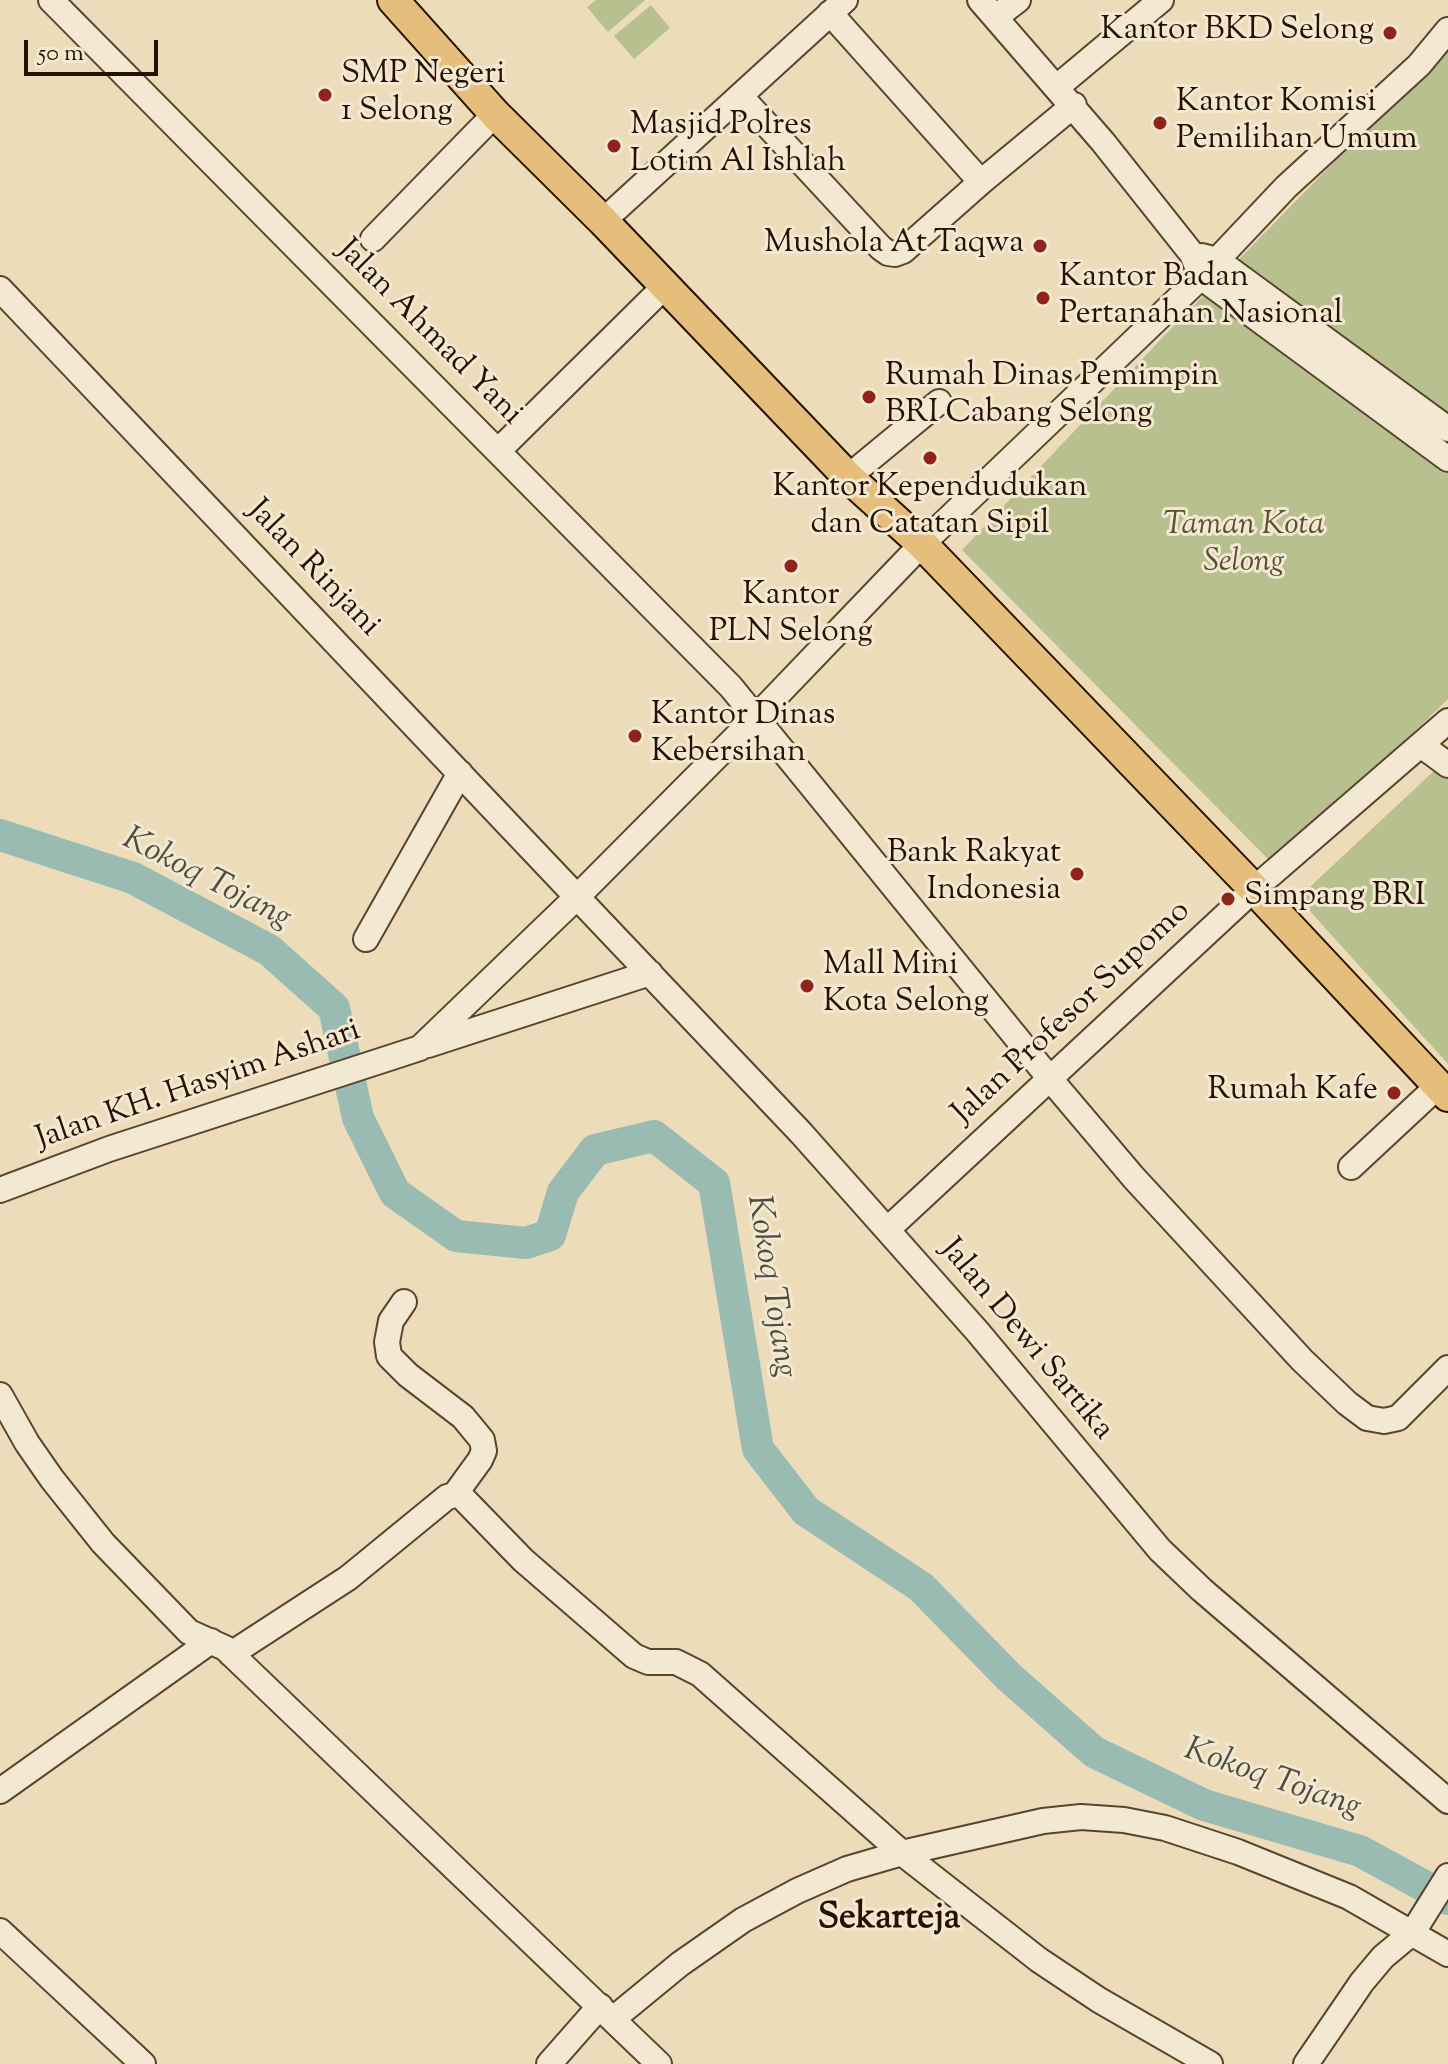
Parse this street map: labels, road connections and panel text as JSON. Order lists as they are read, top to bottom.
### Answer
{
  "streets": {
    "street": [
      "Jalan Ahmad Yani",
      "Jalan Rinjani",
      "Jalan Profesor Supomo",
      "Jalan KH. Hasyim Ashari",
      "Jalan Dewi Sartika"
    ]
  },
  "crossings": [
    ["Jalan Ahmad Yani", "Jalan Profesor Supomo"],
    ["Jalan Ahmad Yani", "Jalan KH. Hasyim Ashari"],
    ["Jalan Rinjani", "Jalan KH. Hasyim Ashari"],
    ["Jalan Rinjani", "Jalan Dewi Sartika"],
    ["Jalan Profesor Supomo", "Jalan Dewi Sartika"],
    ["Jalan KH. Hasyim Ashari", "Jalan Dewi Sartika"]
  ],
  "districts": ["Sekarteja"],
  "water": ["Kokoq Tojang"],
  "parks": ["Taman Kota Selong"],
  "places": [
    "Kantor BKD Selong",
    "SMP Negeri 1 Selong",
    "Kantor Komisi Pemilihan Umum",
    "Masjid Polres Lotim Al Ishlah",
    "Mushola At Taqwa",
    "Kantor Badan Pertanahan Nasional",
    "Rumah Dinas Pemimpin BRI Cabang Selong",
    "Kantor Kependudukan dan Catatan Sipil",
    "Kantor PLN Selong",
    "Kantor Dinas Kebersihan",
    "Bank Rakyat Indonesia",
    "Simpang BRI",
    "Mall Mini Kota Selong",
    "Rumah Kafe"
  ],
  "scale_bar": "50 m"
}
